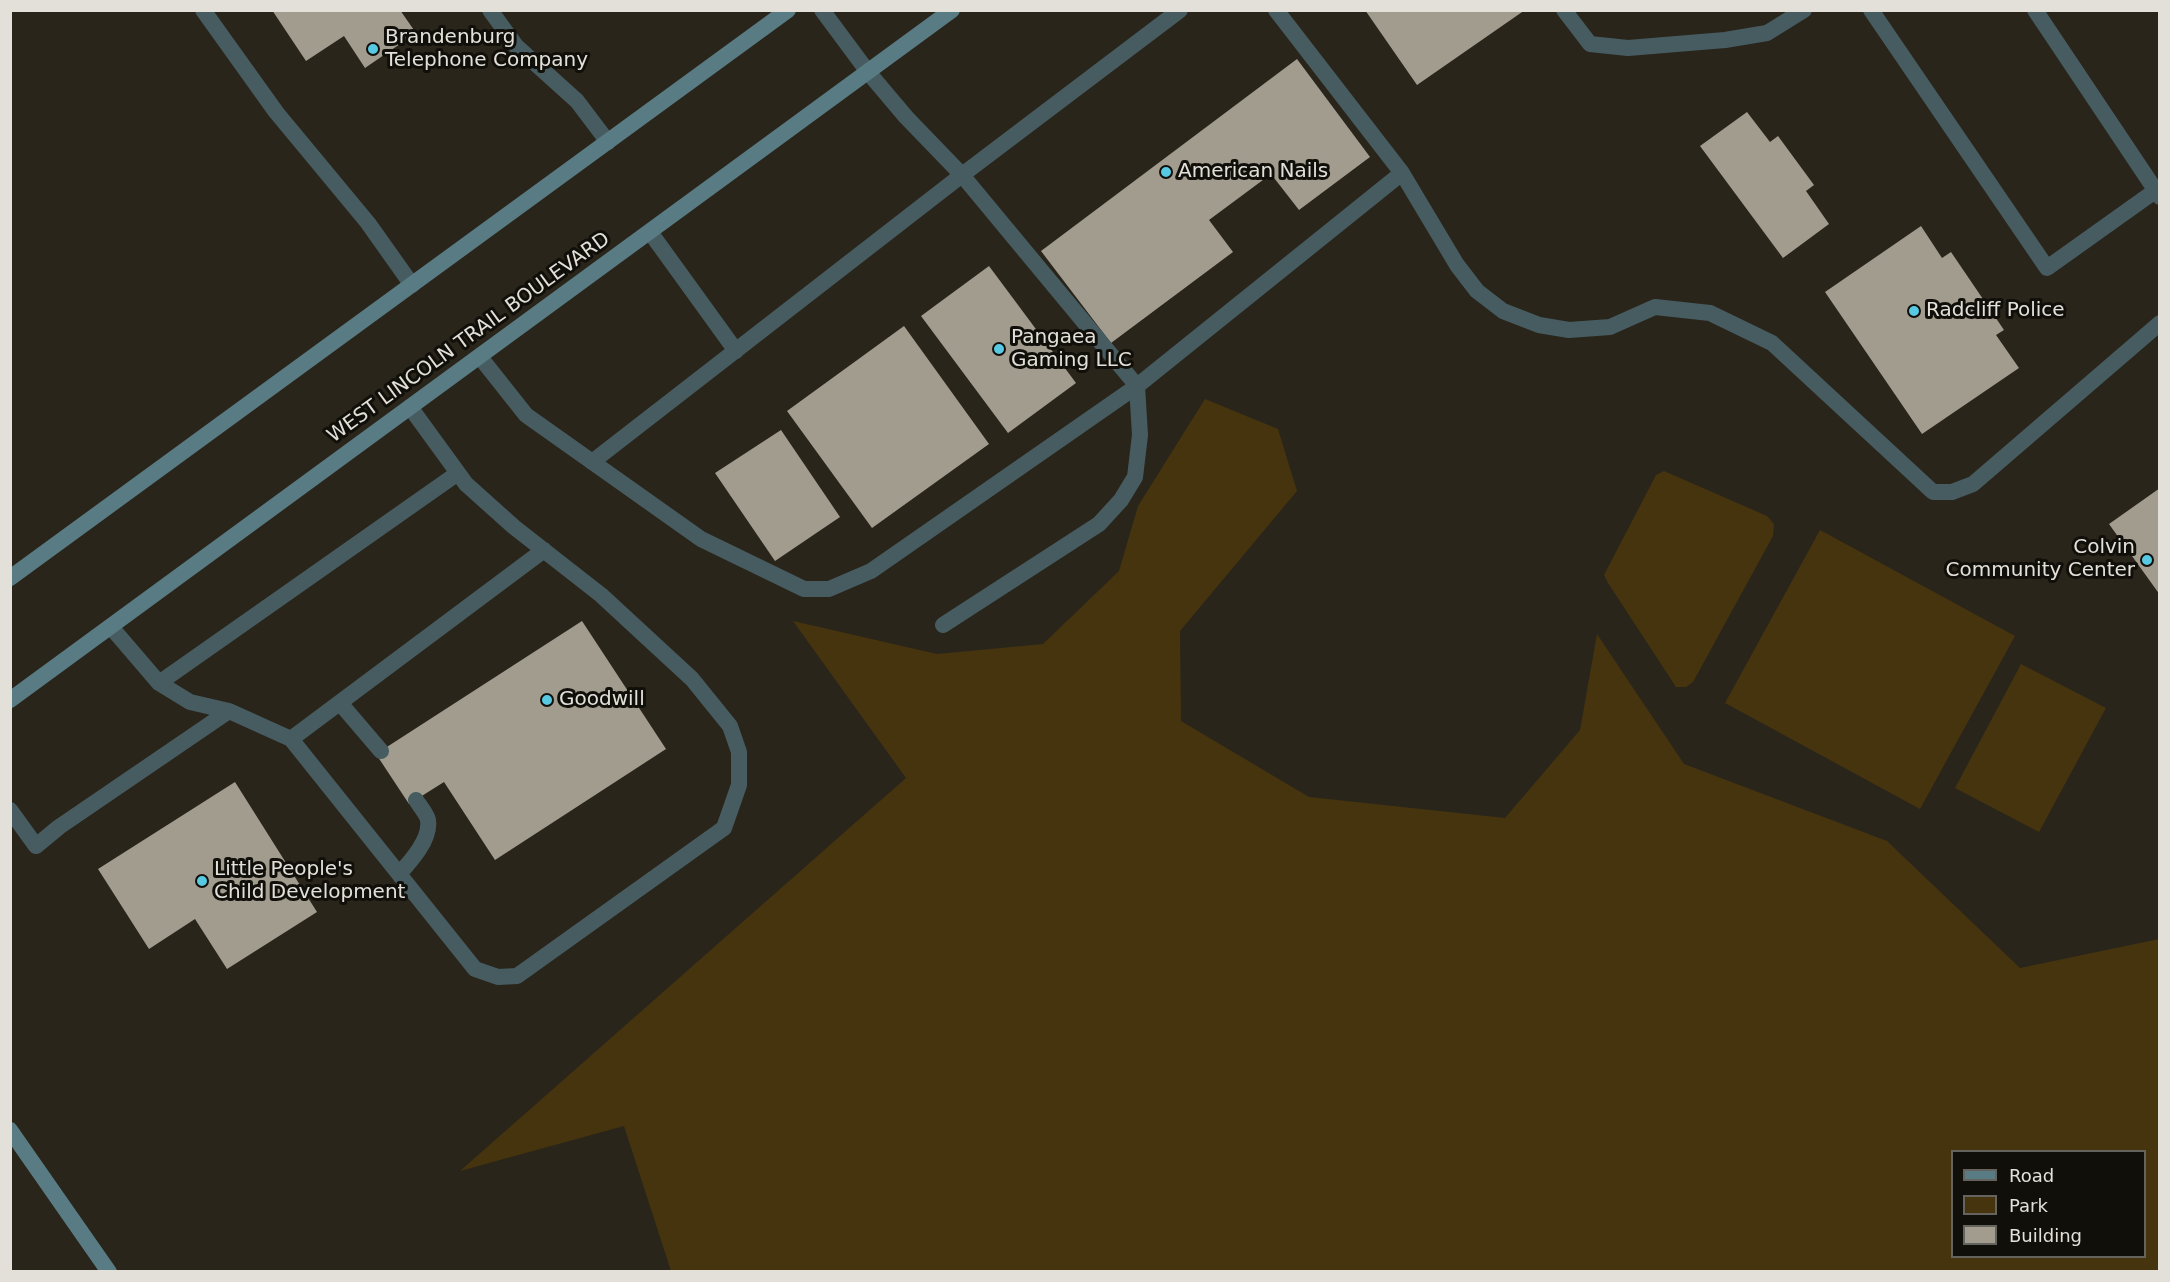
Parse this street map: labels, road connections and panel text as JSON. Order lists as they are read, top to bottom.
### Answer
{
  "streets": {
    "main road": ["WEST LINCOLN TRAIL BOULEVARD"]
  },
  "places": [
    "Brandenburg Telephone Company",
    "American Nails",
    "Radcliff Police",
    "Pangaea Gaming LLC",
    "Colvin Community Center",
    "Goodwill",
    "Little People's Child Development"
  ],
  "legend": ["Road", "Park", "Building"]
}
